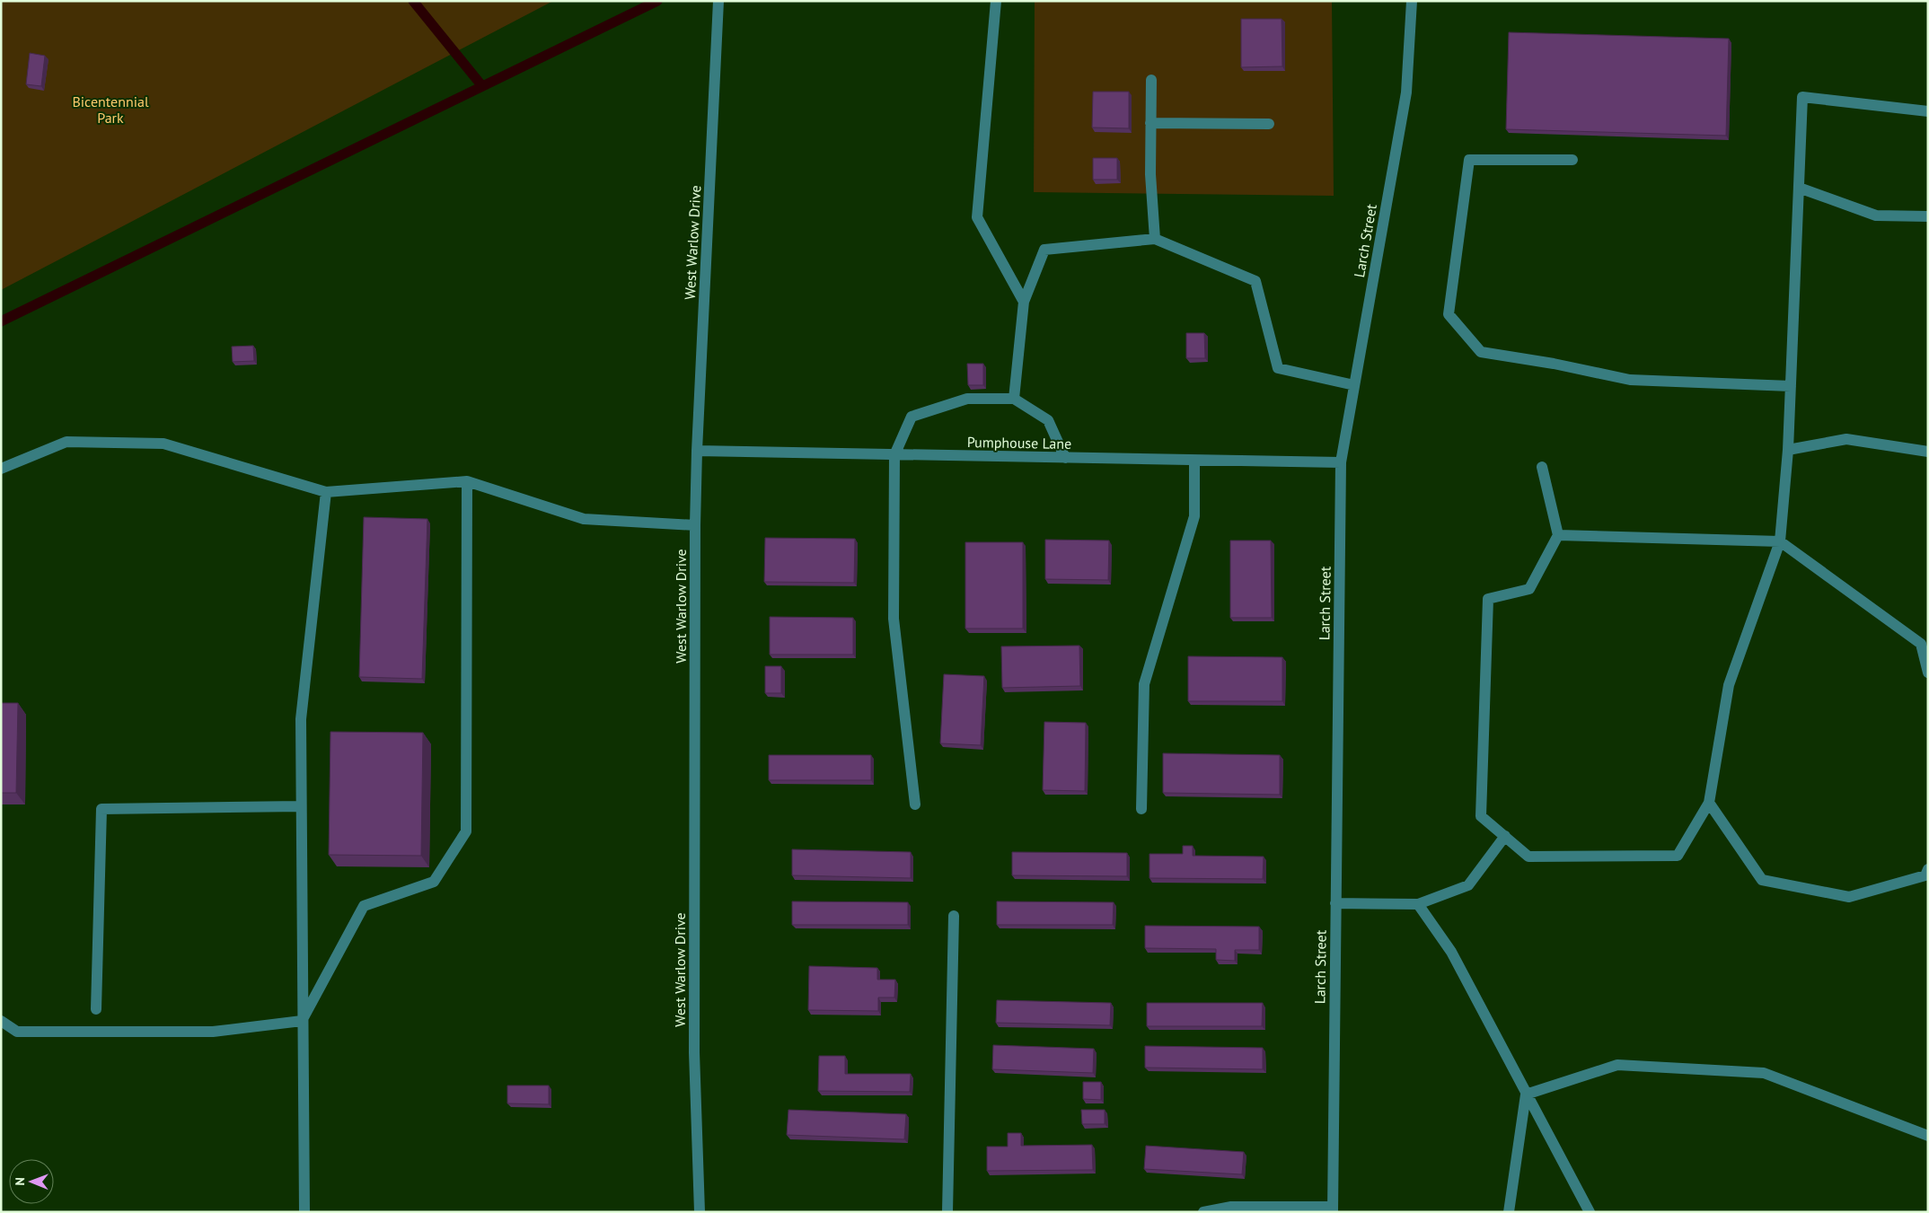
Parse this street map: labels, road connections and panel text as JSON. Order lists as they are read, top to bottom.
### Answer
{
  "streets": {
    "street": ["Larch Street", "West Warlow Drive", "Pumphouse Lane"]
  },
  "crossings": [
    ["Larch Street", "Pumphouse Lane"],
    ["West Warlow Drive", "Pumphouse Lane"]
  ],
  "parks": ["Bicentennial Park"],
  "north": "left"
}
